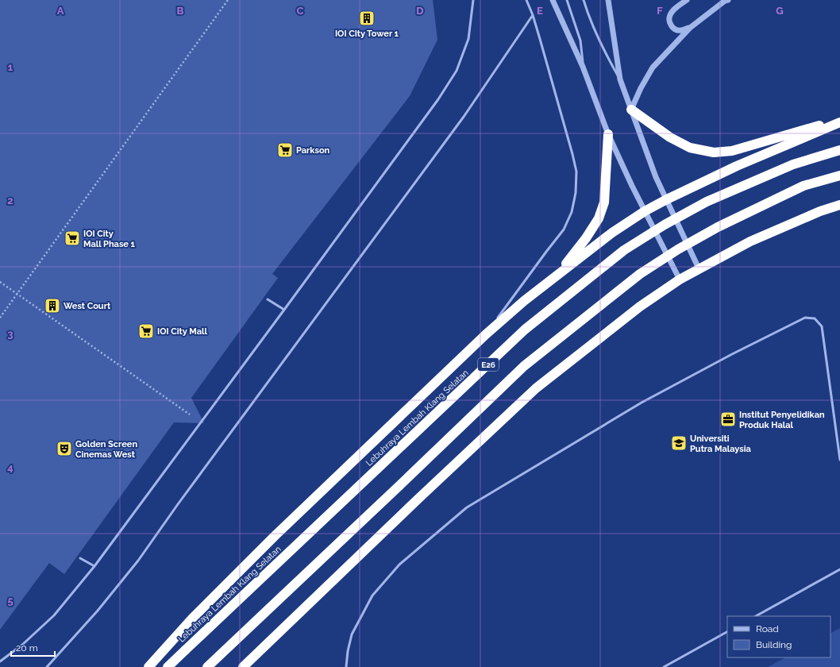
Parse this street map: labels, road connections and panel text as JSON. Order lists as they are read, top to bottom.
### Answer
{
  "streets": {
    "highway": ["E26", "Lebuhraya Lembah Klang Selatan"]
  },
  "places": {
    "building": ["IOI CIty Tower 1", "West Court"],
    "supermarket": ["Parkson", "IOI City Mall Phase 1", "IOI City Mall"],
    "office": ["Institut Penyelidikan Produk Halal"],
    "school or university": ["Universiti Putra Malaysia"],
    "theatre": ["Golden Screen Cinemas West"]
  },
  "legend": ["Road", "Building"],
  "scale_bar": "20 m",
  "grid": {
    "columns": [
      "A",
      "B",
      "C",
      "D",
      "E",
      "F",
      "G"
    ],
    "rows": [
      "1",
      "2",
      "3",
      "4",
      "5"
    ]
  }
}
